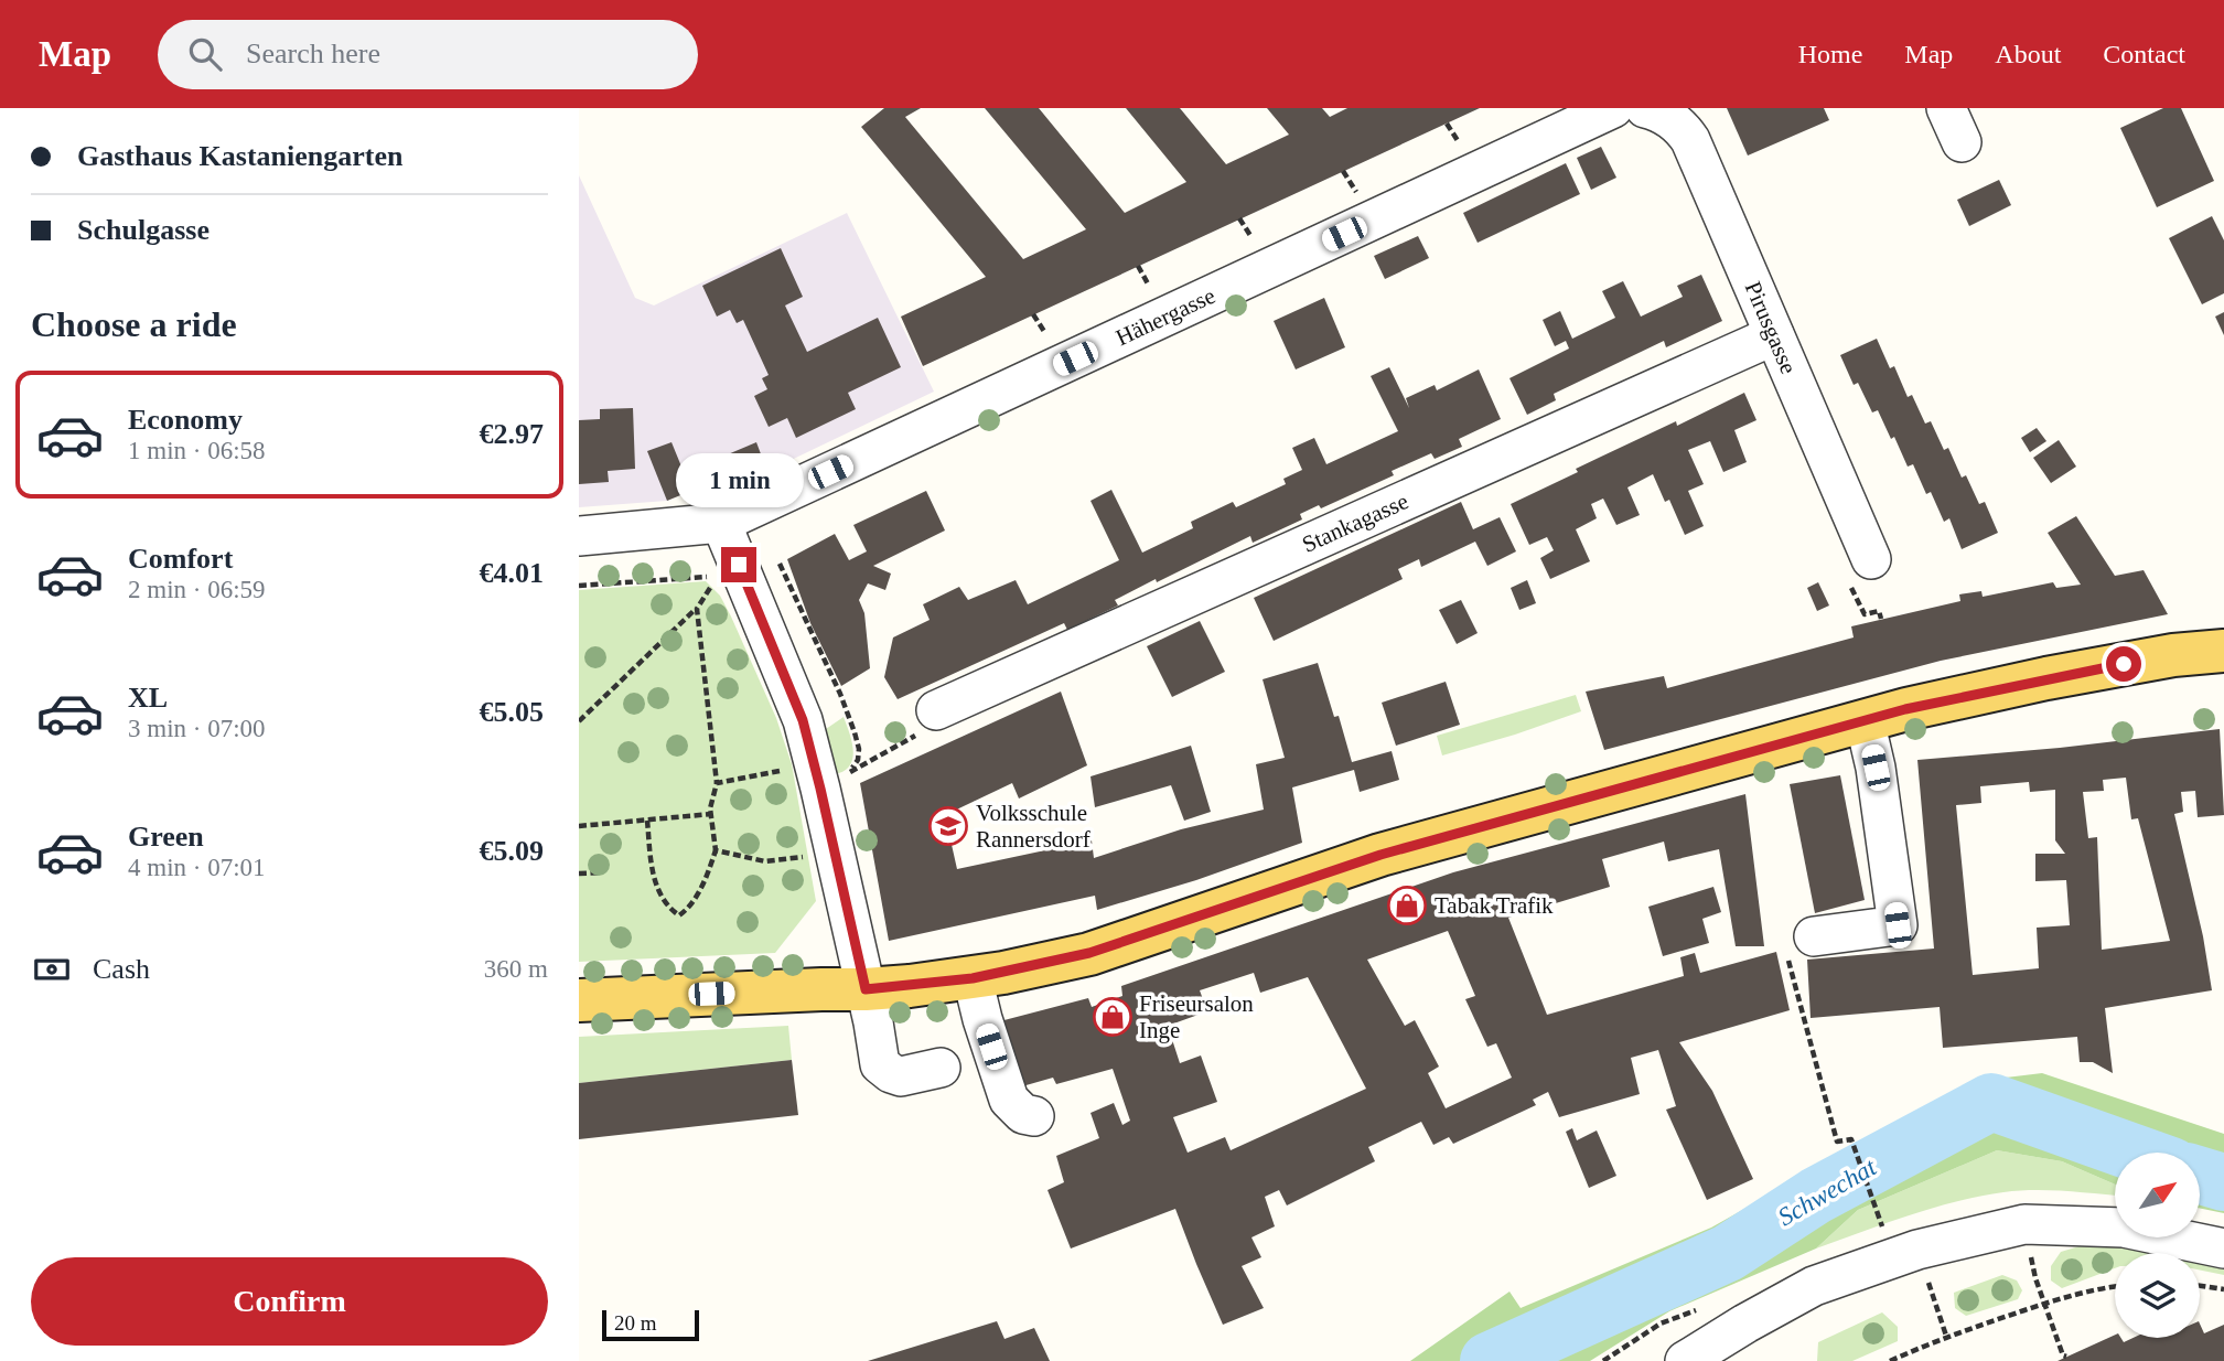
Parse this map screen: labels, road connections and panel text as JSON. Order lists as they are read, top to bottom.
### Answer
{
  "streets": {
    "street": ["Hähergasse", "Pirusgasse", "Stankagasse"]
  },
  "crossings": [
    ["Pirusgasse", "Stankagasse"]
  ],
  "water": ["Schwechat"],
  "places": {
    "school or university": ["Volksschule Rannersdorf"],
    "shop": ["Tabak Trafik", "Friseursalon Inge"]
  },
  "scale_bar": "20 m",
  "north": "top right",
  "page": {
    "header": "Map",
    "search": "Search here",
    "nav": [
      "Home",
      "Map",
      "About",
      "Contact"
    ],
    "banner": ["Gasthaus Kastaniengarten", "Schulgasse"],
    "heading": "Choose a ride",
    "list": [
      {
        "name": "Economy",
        "note": "1 min · 06:58",
        "value": "€2.97"
      },
      {
        "name": "Comfort",
        "note": "2 min · 06:59",
        "value": "€4.01"
      },
      {
        "name": "XL",
        "note": "3 min · 07:00",
        "value": "€5.05"
      },
      {
        "name": "Green",
        "note": "4 min · 07:01",
        "value": "€5.09"
      }
    ],
    "bubble": "1 min",
    "pay": ["Cash", "360 m"],
    "buttons": "Confirm",
    "scale": "20 m"
  }
}
